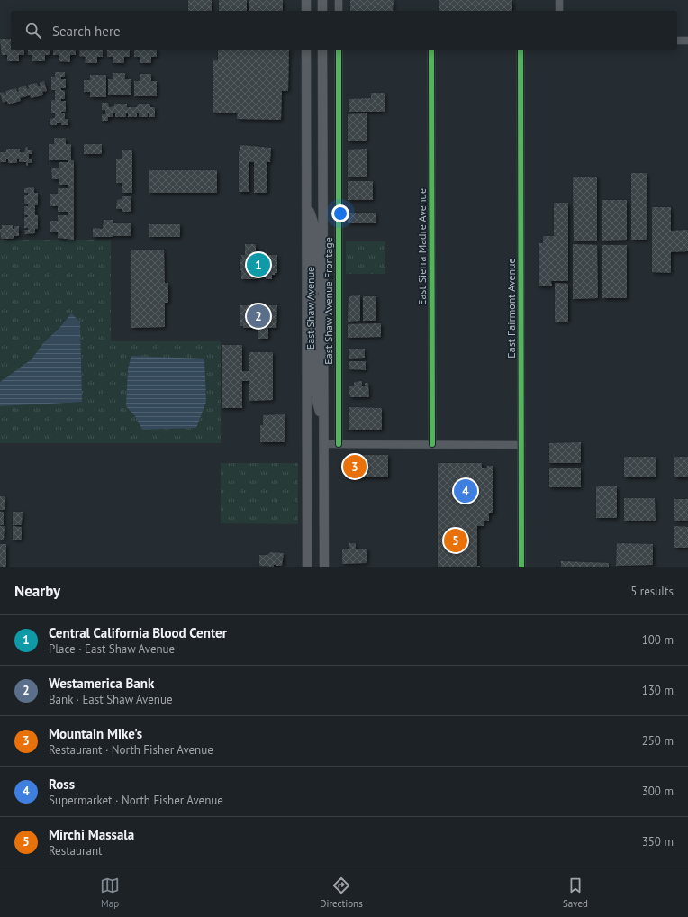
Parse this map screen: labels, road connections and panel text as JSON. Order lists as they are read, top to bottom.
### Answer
{
  "streets": {
    "main road": ["East Shaw Avenue"],
    "street": ["East Sierra Madre Avenue", "East Shaw Avenue Frontage", "East Fairmont Avenue"]
  },
  "page": {
    "search": "Search here",
    "pins": [
      "1",
      "2",
      "3",
      "4",
      "5"
    ],
    "heading": ["Nearby", "5 results"],
    "list": [
      {
        "mark": "1",
        "name": "Central California Blood Center",
        "note": "Place · East Shaw Avenue",
        "value": "100 m"
      },
      {
        "mark": "2",
        "name": "Westamerica Bank",
        "note": "Bank · East Shaw Avenue",
        "value": "130 m"
      },
      {
        "mark": "3",
        "name": "Mountain Mike's",
        "note": "Restaurant · North Fisher Avenue",
        "value": "250 m"
      },
      {
        "mark": "4",
        "name": "Ross",
        "note": "Supermarket · North Fisher Avenue",
        "value": "300 m"
      },
      {
        "mark": "5",
        "name": "Mirchi Massala",
        "note": "Restaurant",
        "value": "350 m"
      }
    ],
    "nav": ["Map", "Directions", "Saved"]
  }
}
